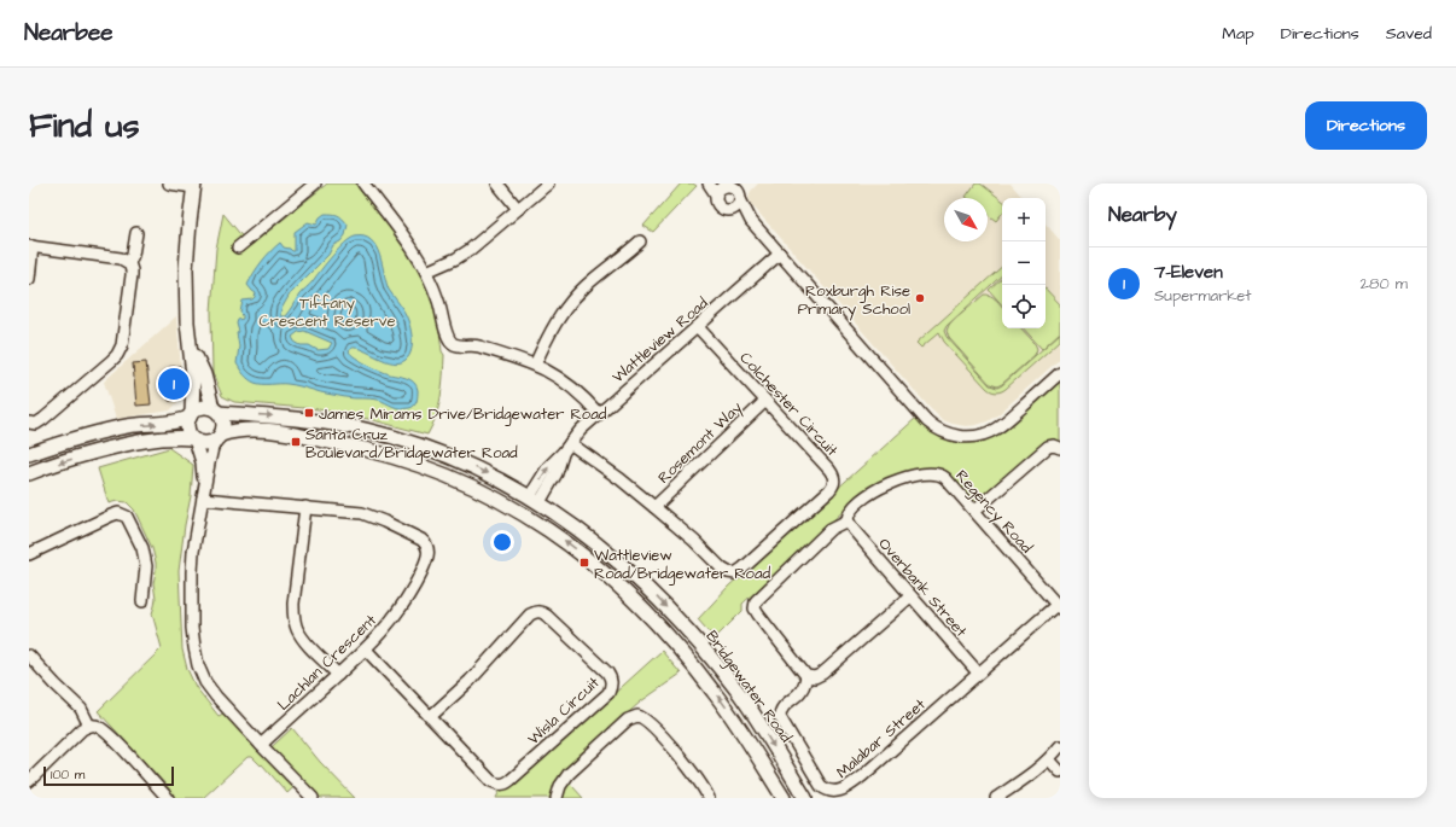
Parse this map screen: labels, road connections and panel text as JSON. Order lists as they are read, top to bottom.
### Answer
{
  "streets": {
    "street": [
      "Wattleview Road",
      "Colchester Circuit",
      "Rosemont Way",
      "Regency Road",
      "Overbank Street",
      "Lachlan Crescent",
      "Bridgewater Road",
      "Wisla Circuit",
      "Malabar Street"
    ]
  },
  "crossings": [
    ["Wattleview Road", "Colchester Circuit"],
    ["Wattleview Road", "Bridgewater Road"],
    ["Colchester Circuit", "Rosemont Way"],
    ["Regency Road", "Overbank Street"],
    ["Regency Road", "Malabar Street"],
    ["Overbank Street", "Malabar Street"],
    ["Lachlan Crescent", "Wisla Circuit"]
  ],
  "parks": ["Tiffany Crescent Reserve"],
  "places": {
    "other": ["Roxburgh Rise Primary School"],
    "transit": ["James Mirams Drive/Bridgewater Road", "Santa Cruz Boulevard/Bridgewater Road", "Wattleview Road/Bridgewater Road"]
  },
  "scale_bar": "100 m",
  "north": "bottom right",
  "page": {
    "header": "Nearbee",
    "nav": ["Map", "Directions", "Saved"],
    "buttons": "Directions",
    "title": "Find us",
    "heading": "Nearby",
    "map_buttons": ["+", "−"],
    "list": [
      {
        "mark": "1",
        "name": "7-Eleven",
        "note": "Supermarket",
        "value": "280 m"
      }
    ],
    "pins": "1",
    "scale": "100 m"
  }
}
